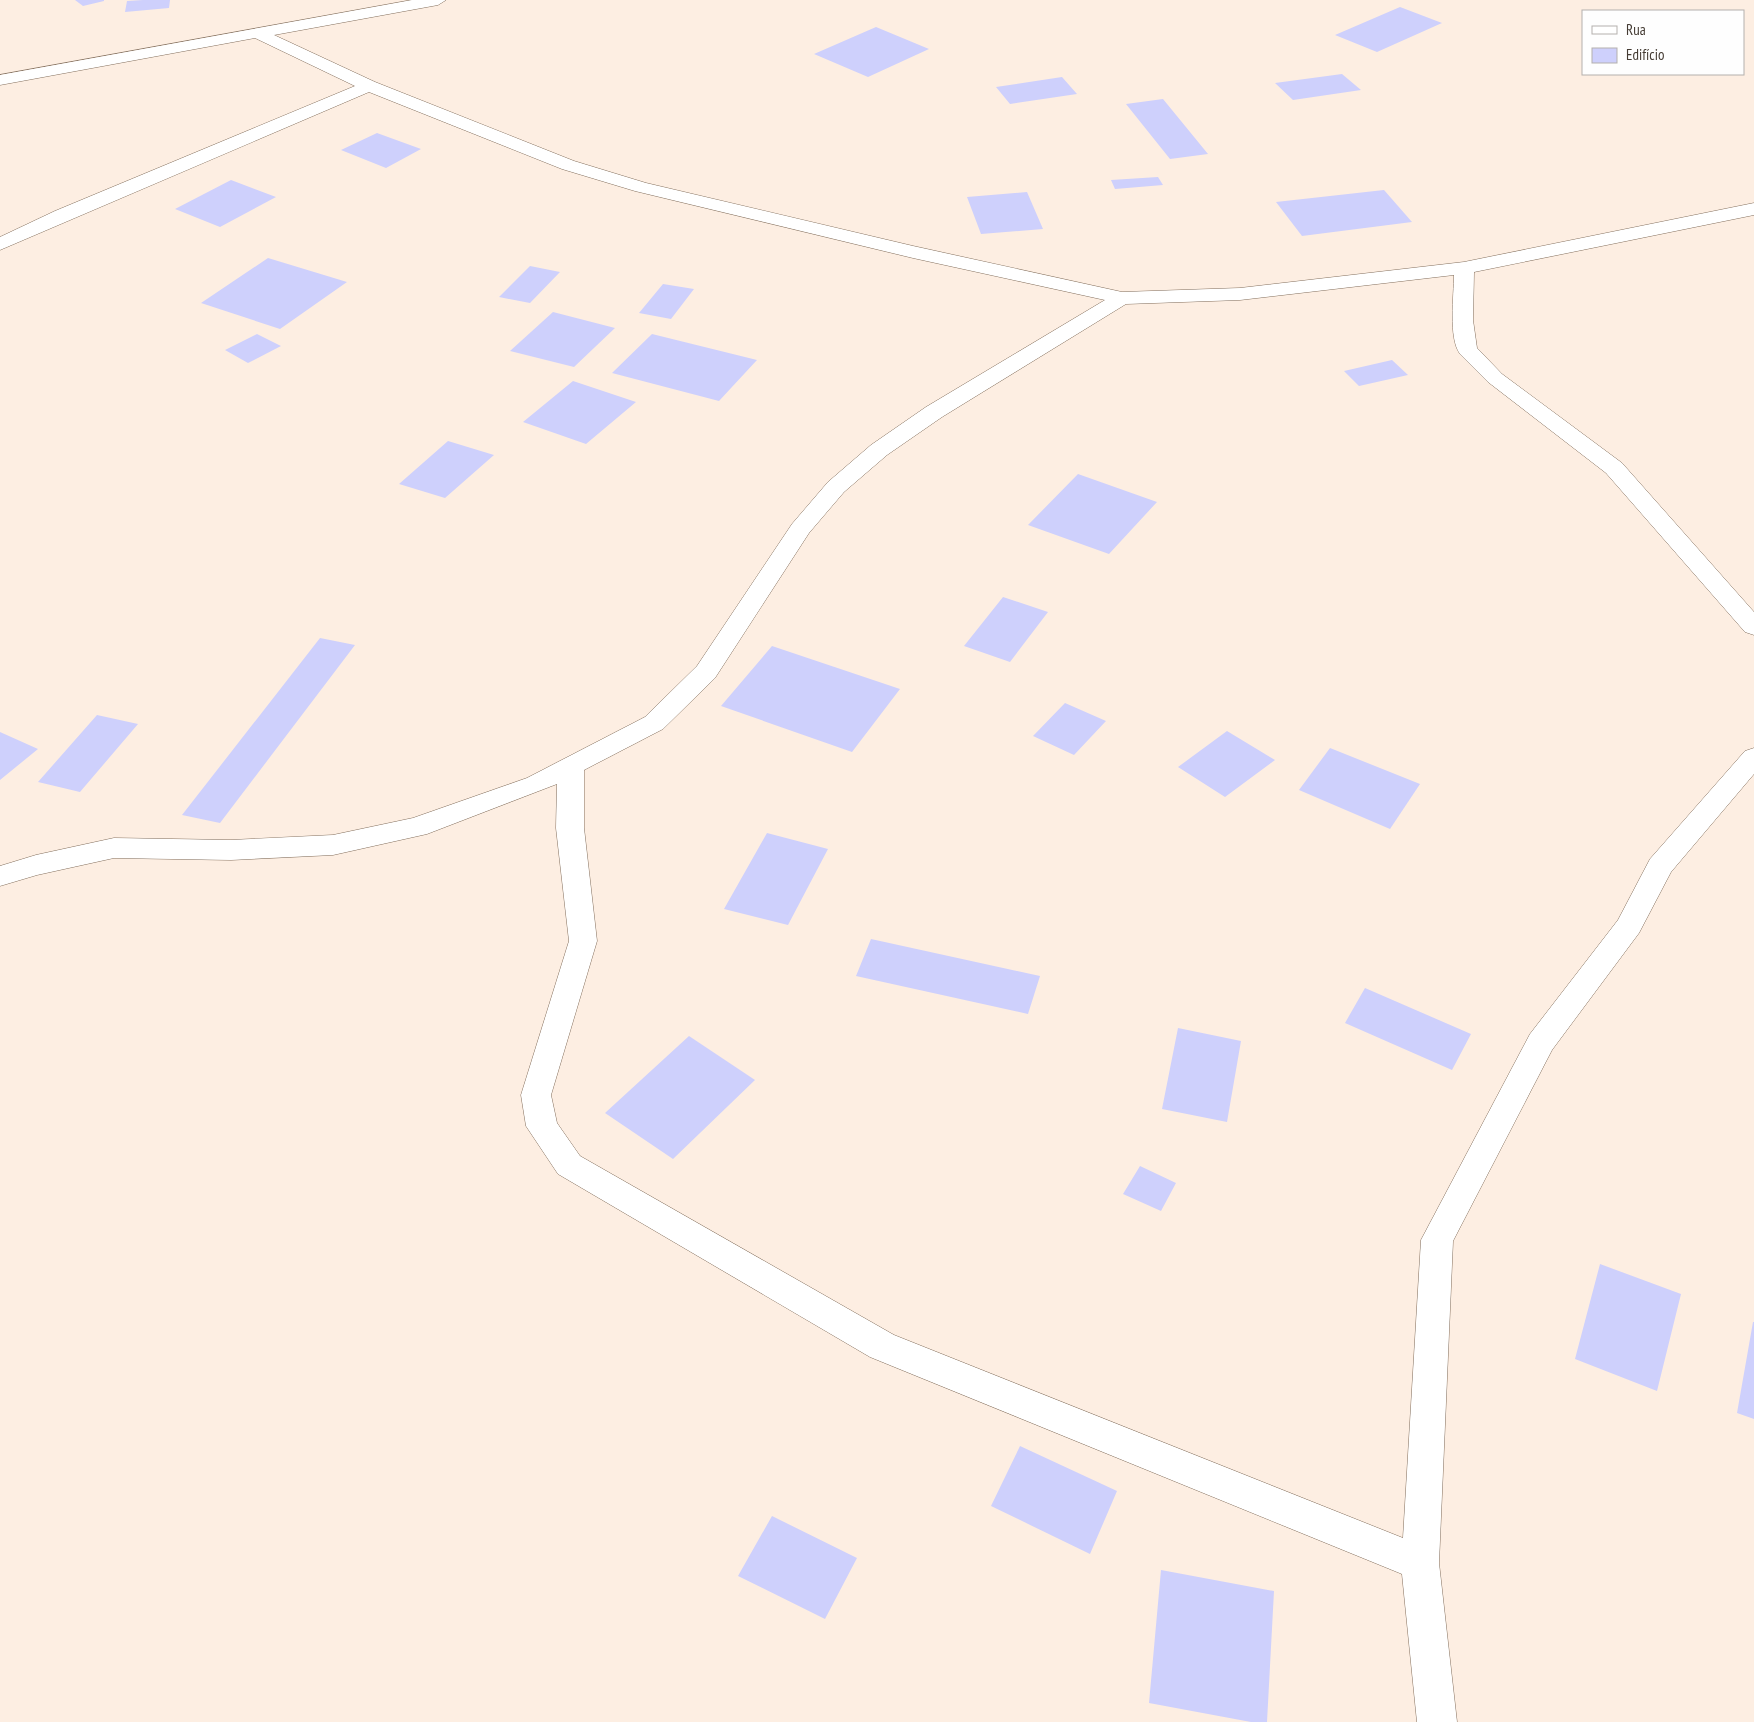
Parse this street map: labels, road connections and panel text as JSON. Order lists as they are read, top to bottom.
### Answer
{
  "legend": ["Rua", "Edifício"]
}
